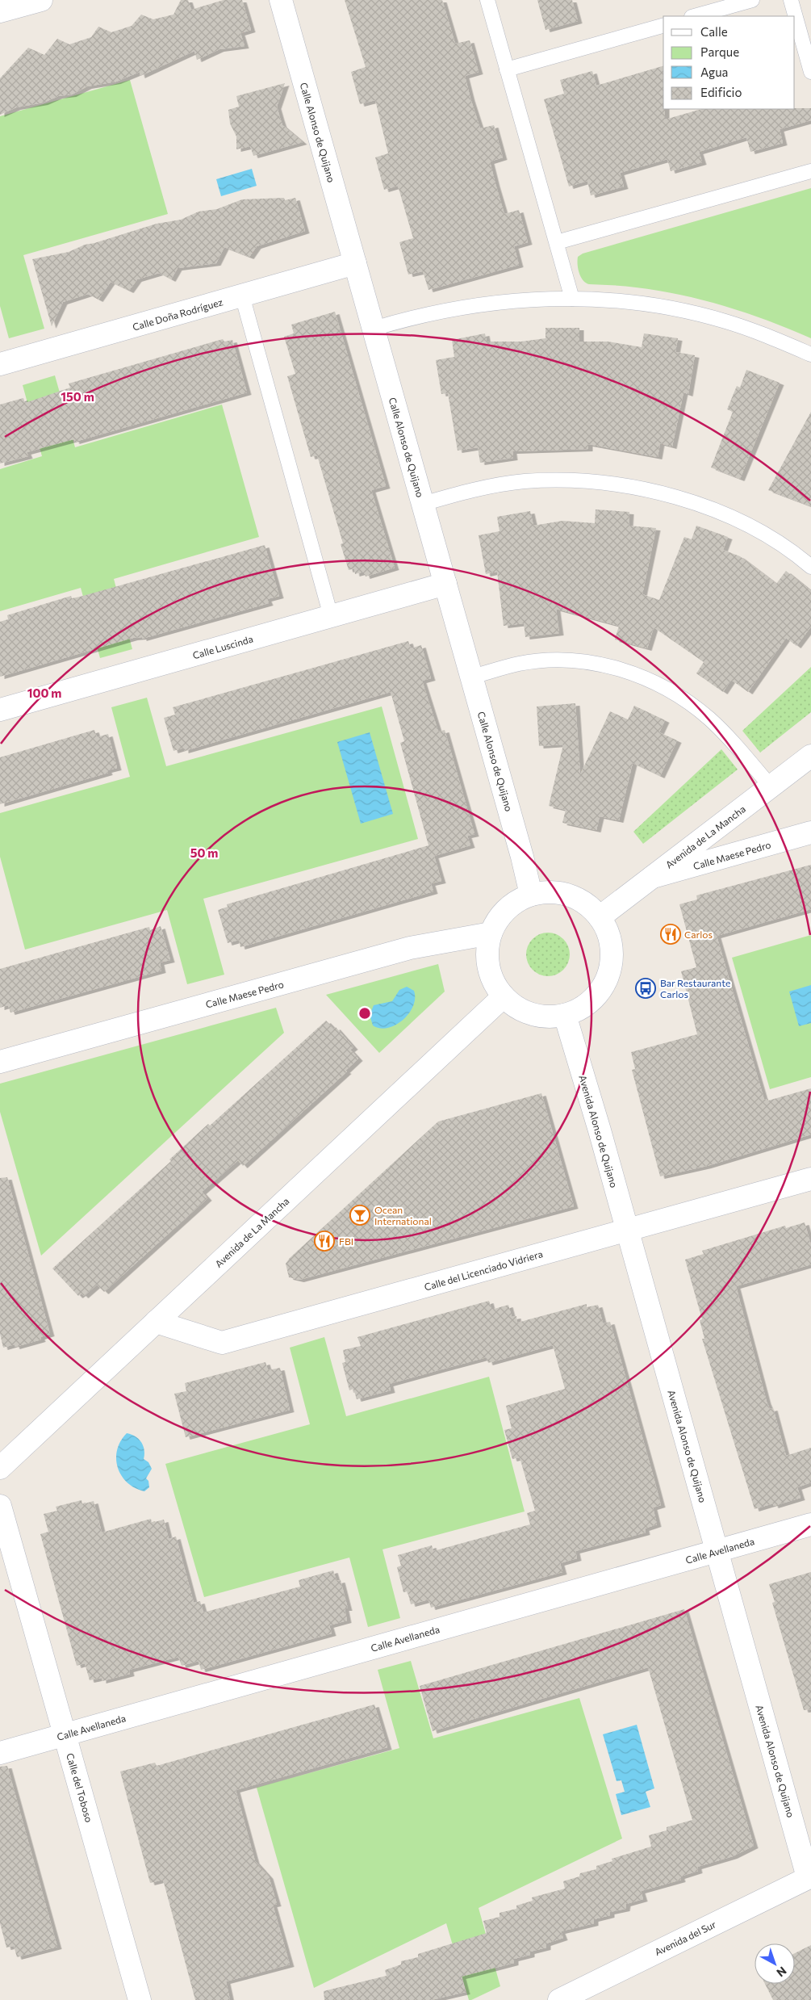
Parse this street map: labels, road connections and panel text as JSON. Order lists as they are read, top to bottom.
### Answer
{
  "streets": {
    "street": [
      "Calle Alonso de Quijano",
      "Calle Doña Rodríguez",
      "Calle Luscinda",
      "Avenida de La Mancha",
      "Calle Maese Pedro",
      "Avenida Alonso de Quijano",
      "Calle del Licenciado Vidriera",
      "Calle Avellaneda",
      "Calle del Toboso",
      "Avenida del Sur"
    ]
  },
  "crossings": [
    ["Calle Alonso de Quijano", "Calle Doña Rodríguez"],
    ["Calle Alonso de Quijano", "Calle Luscinda"],
    ["Calle Alonso de Quijano", "Avenida de La Mancha"],
    ["Calle Alonso de Quijano", "Calle Maese Pedro"],
    ["Calle Alonso de Quijano", "Avenida Alonso de Quijano"],
    ["Avenida de La Mancha", "Calle Maese Pedro"],
    ["Avenida de La Mancha", "Avenida Alonso de Quijano"],
    ["Avenida de La Mancha", "Calle del Licenciado Vidriera"],
    ["Calle Maese Pedro", "Avenida Alonso de Quijano"],
    ["Avenida Alonso de Quijano", "Calle del Licenciado Vidriera"],
    ["Avenida Alonso de Quijano", "Calle Avellaneda"],
    ["Avenida Alonso de Quijano", "Avenida del Sur"],
    ["Calle Avellaneda", "Calle del Toboso"]
  ],
  "places": {
    "restaurant": ["Carlos", "FBI"],
    "bus stop": ["Bar Restaurante Carlos"],
    "bar": ["Ocean International"]
  },
  "legend": [
    "Calle",
    "Parque",
    "Agua",
    "Edificio"
  ],
  "north": "bottom right",
  "rings": ["150 m", "100 m", "50 m"]
}
